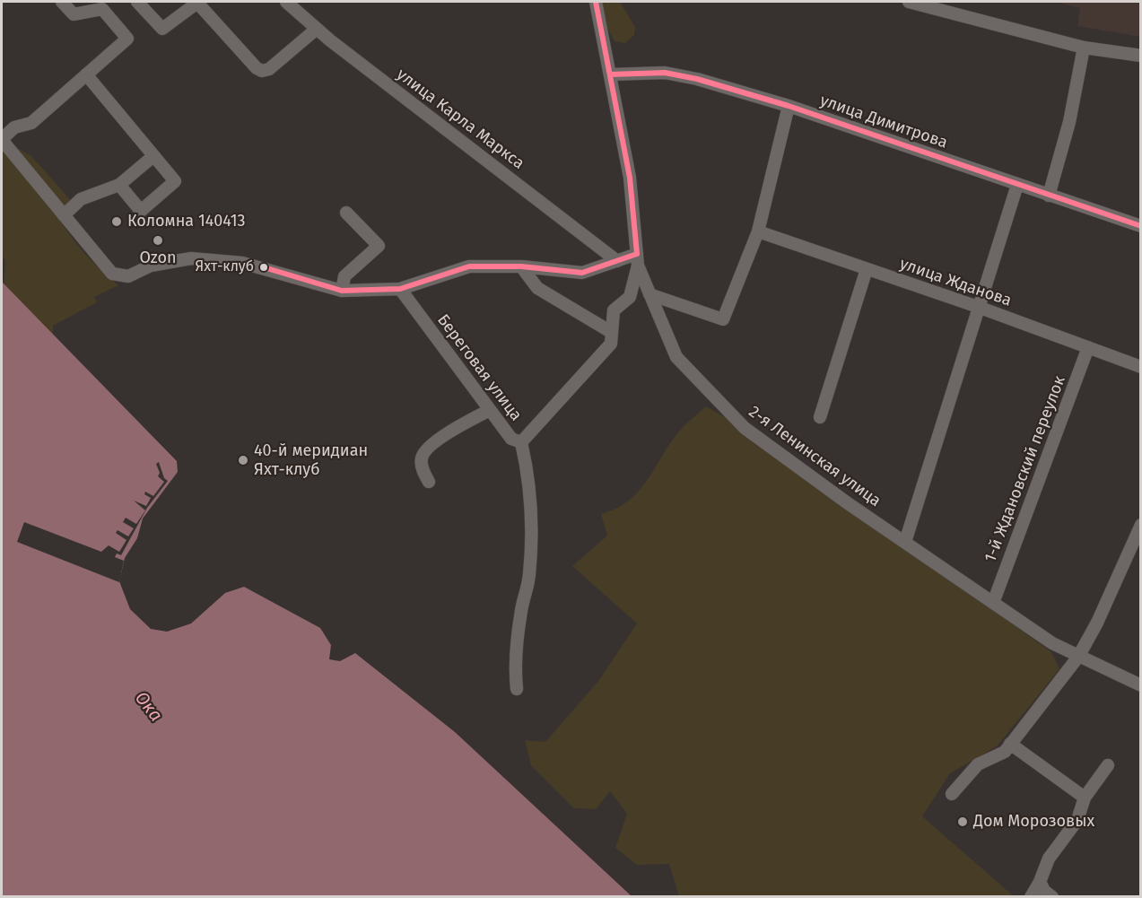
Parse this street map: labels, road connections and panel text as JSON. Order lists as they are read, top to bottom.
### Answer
{
  "streets": {
    "street": [
      "улица Карла Маркса",
      "улица Димитрова",
      "улица Жданова",
      "Береговая улица",
      "2-я Ленинская улица",
      "1-й Ждановский переулок"
    ]
  },
  "crossings": [
    ["улица Димитрова", "2-я Ленинская улица"],
    ["улица Жданова", "1-й Ждановский переулок"],
    ["2-я Ленинская улица", "1-й Ждановский переулок"]
  ],
  "water": ["Ока"],
  "places": [
    "Коломна 140413",
    "Ozon",
    "Яхт-клуб",
    "40-й меридиан Яхт-клуб",
    "Дом Морозовых"
  ]
}
